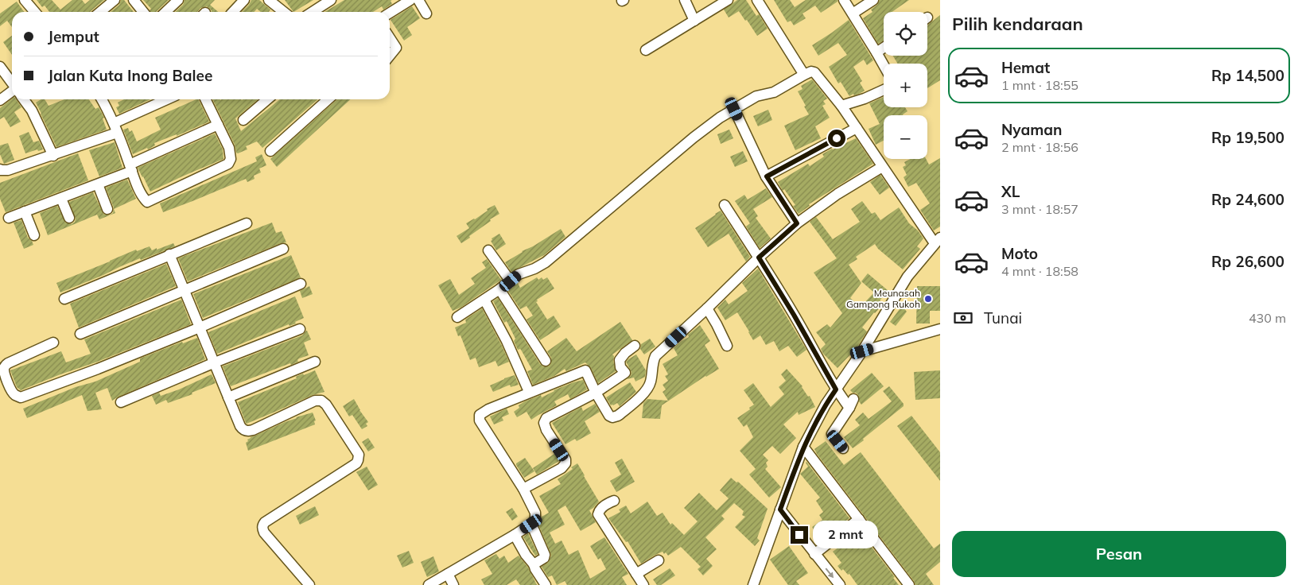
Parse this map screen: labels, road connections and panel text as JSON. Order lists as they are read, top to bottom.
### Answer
{
  "places": ["Meunasah Gampong Rukoh"],
  "page": {
    "heading": "Pilih kendaraan",
    "map_buttons": ["+", "−"],
    "banner": ["Jemput", "Jalan Kuta Inong Balee"],
    "list": [
      {
        "name": "Hemat",
        "note": "1 mnt · 18:55",
        "value": "Rp 14,500"
      },
      {
        "name": "Nyaman",
        "note": "2 mnt · 18:56",
        "value": "Rp 19,500"
      },
      {
        "name": "XL",
        "note": "3 mnt · 18:57",
        "value": "Rp 24,600"
      },
      {
        "name": "Moto",
        "note": "4 mnt · 18:58",
        "value": "Rp 26,600"
      }
    ],
    "pay": ["Tunai", "430 m"],
    "bubble": "2 mnt",
    "buttons": "Pesan"
  }
}
